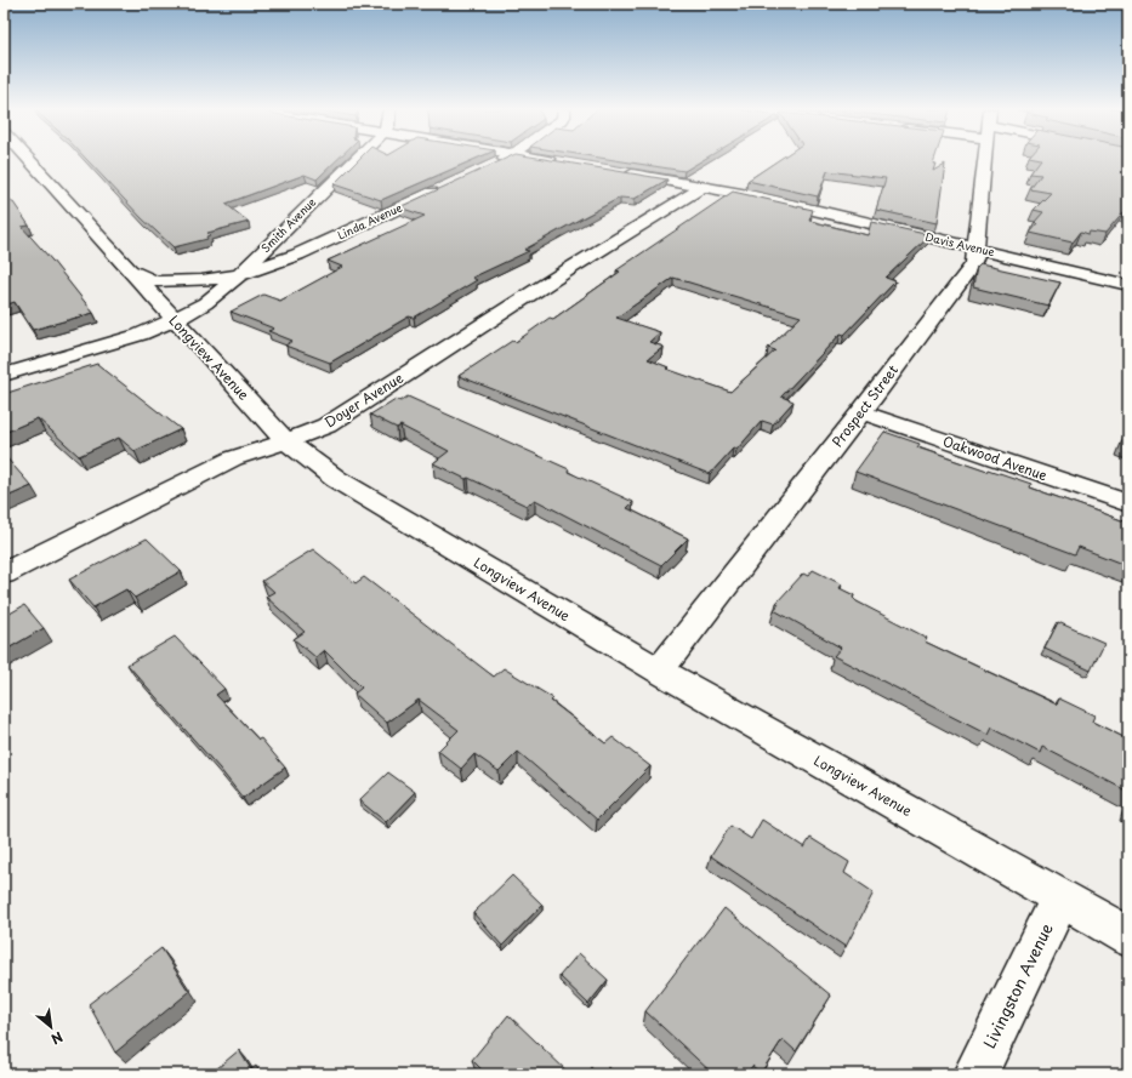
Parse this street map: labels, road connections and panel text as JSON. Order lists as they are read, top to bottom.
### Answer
{
  "streets": {
    "street": [
      "Linda Avenue",
      "Smith Avenue",
      "Davis Avenue",
      "Longview Avenue",
      "Doyer Avenue",
      "Prospect Street",
      "Oakwood Avenue",
      "Livingston Avenue"
    ]
  },
  "crossings": [
    ["Linda Avenue", "Smith Avenue"],
    ["Linda Avenue", "Longview Avenue"],
    ["Davis Avenue", "Doyer Avenue"],
    ["Davis Avenue", "Prospect Street"],
    ["Longview Avenue", "Doyer Avenue"],
    ["Longview Avenue", "Prospect Street"],
    ["Longview Avenue", "Livingston Avenue"],
    ["Prospect Street", "Oakwood Avenue"]
  ],
  "north": "bottom right"
}
